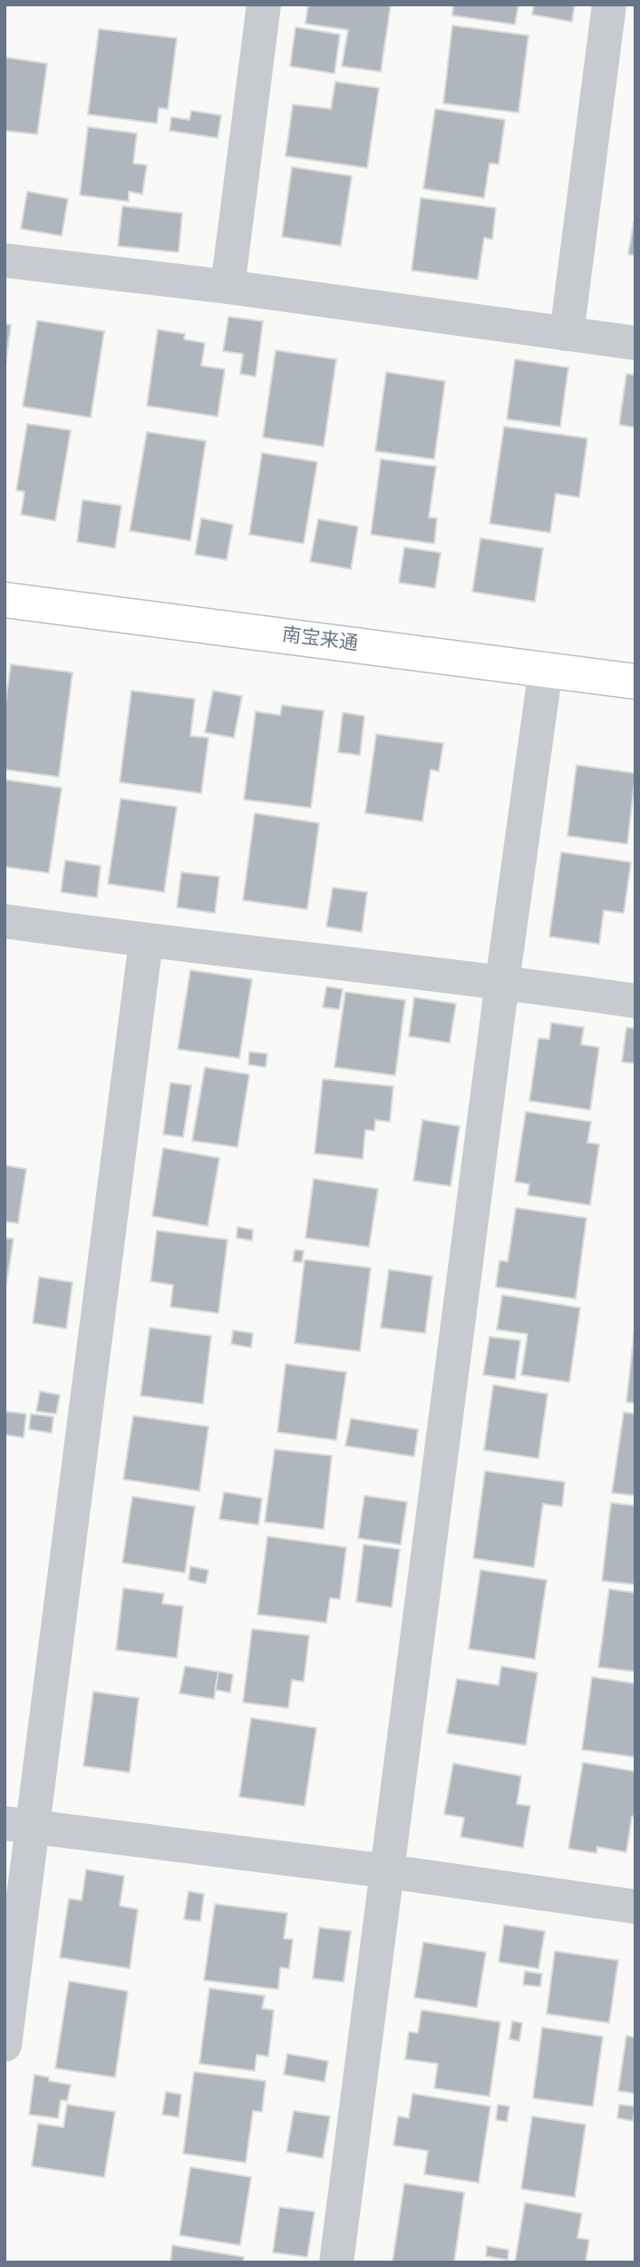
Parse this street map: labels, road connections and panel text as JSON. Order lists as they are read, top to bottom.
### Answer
{
  "streets": {
    "street": ["南宝来通"]
  }
}
